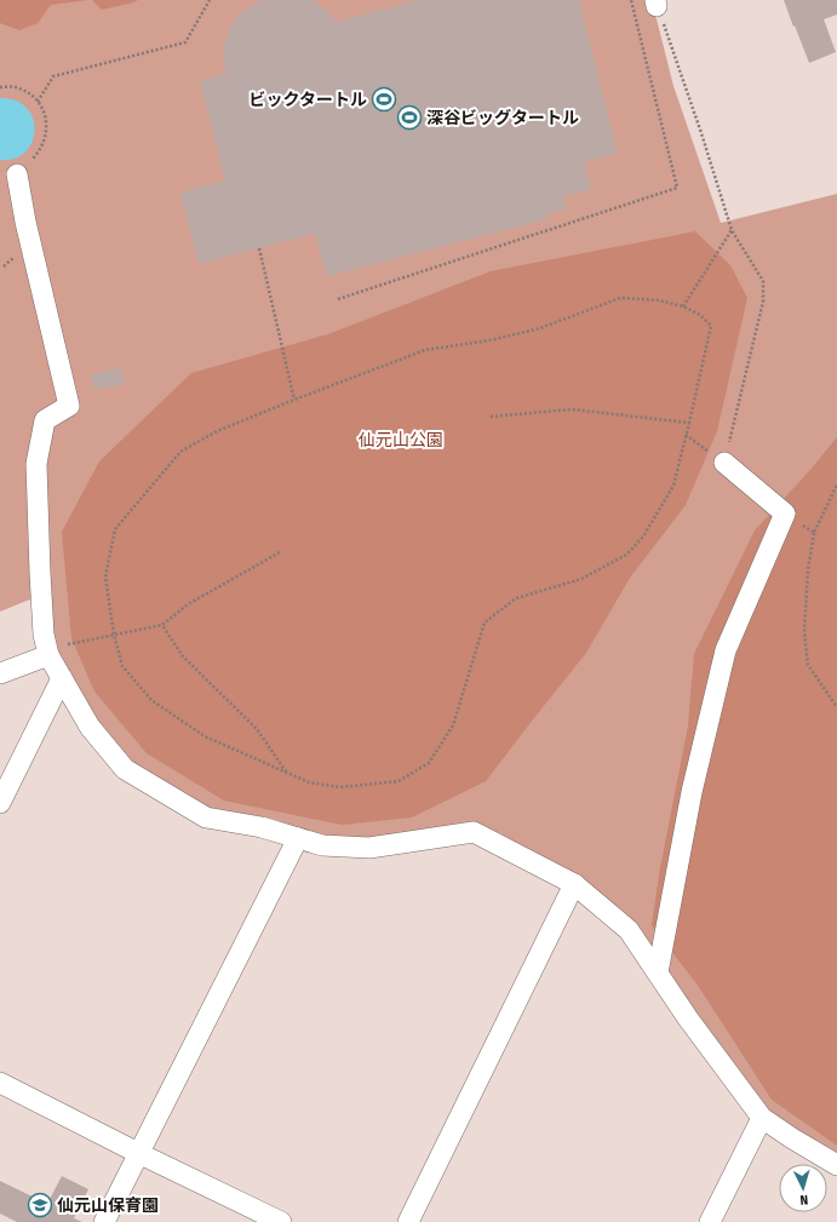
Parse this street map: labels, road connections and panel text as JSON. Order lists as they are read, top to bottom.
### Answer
{
  "parks": ["仙元山公園"],
  "places": {
    "sports": ["ビックタートル", "深谷ビッグタートル"],
    "school or university": ["仙元山保育園"]
  },
  "north": "bottom"
}
